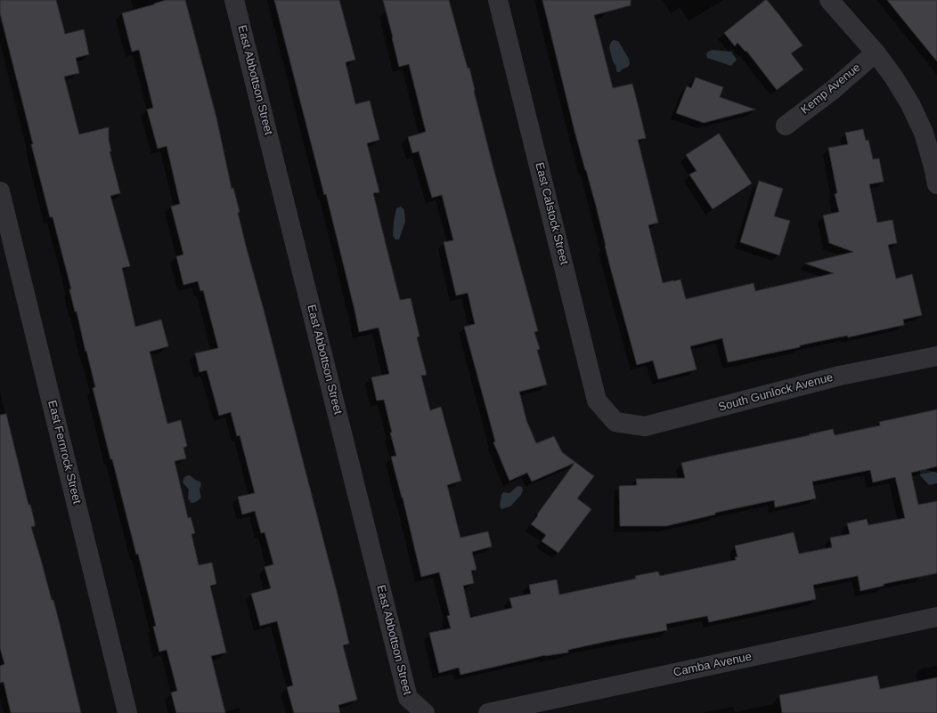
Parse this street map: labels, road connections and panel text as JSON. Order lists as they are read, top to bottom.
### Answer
{
  "streets": {
    "street": [
      "East Abbottson Street",
      "Kemp Avenue",
      "East Calstock Street",
      "South Gunlock Avenue",
      "East Fernrock Street",
      "Camba Avenue"
    ]
  },
  "crossings": [
    ["East Calstock Street", "South Gunlock Avenue"]
  ]
}
